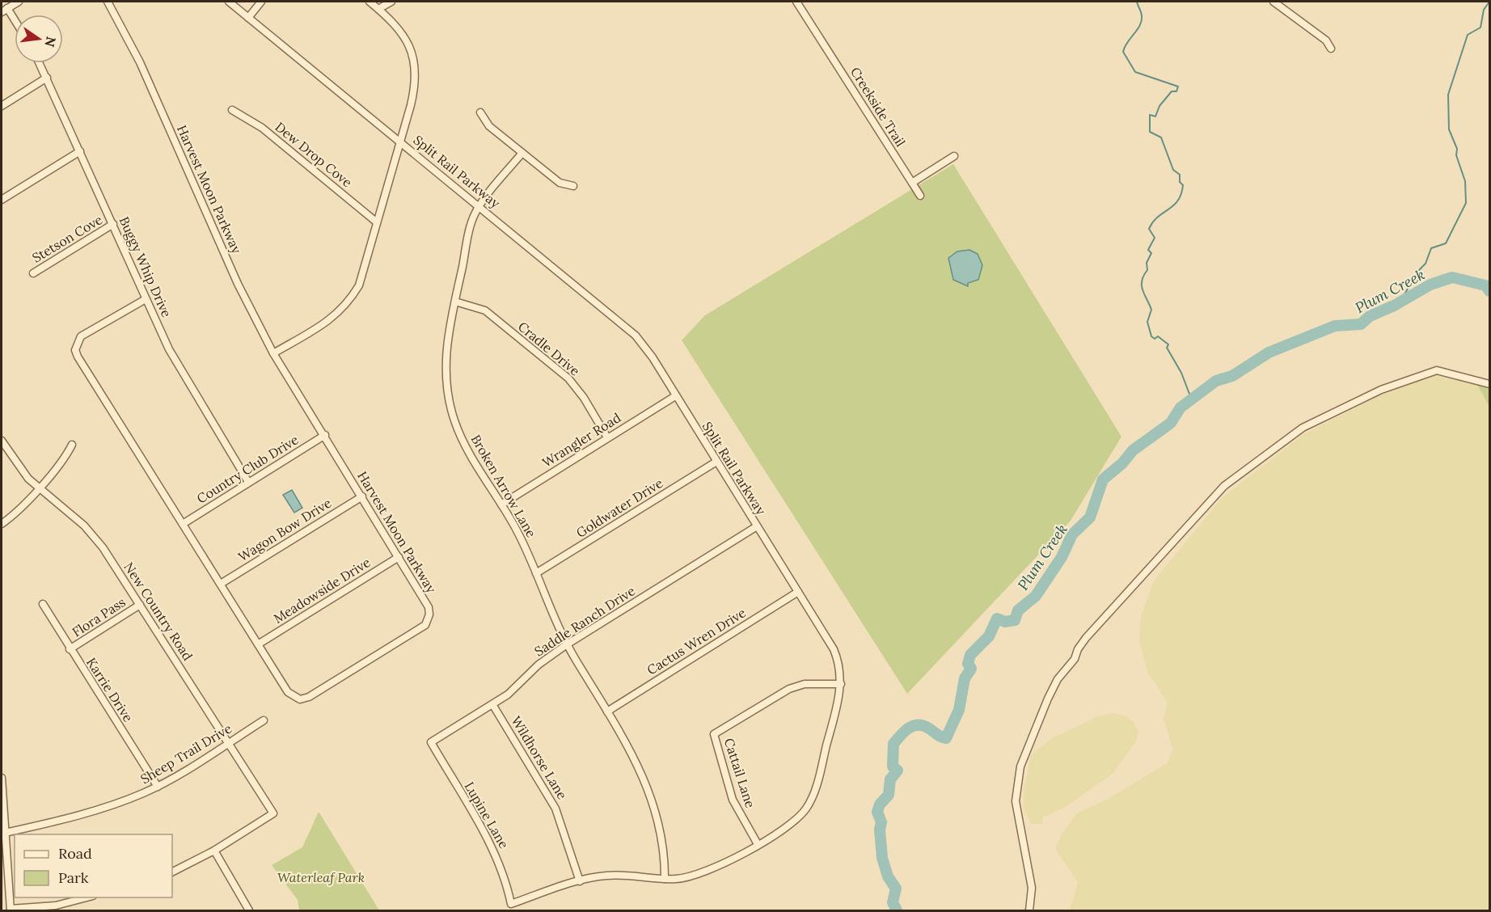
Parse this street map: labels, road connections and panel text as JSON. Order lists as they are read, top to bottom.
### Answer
{
  "streets": {
    "street": [
      "Creekside Trail",
      "Dew Drop Cove",
      "Split Rail Parkway",
      "Harvest Moon Parkway",
      "Stetson Cove",
      "Buggy Whip Drive",
      "Cradle Drive",
      "Wrangler Road",
      "Country Club Drive",
      "Broken Arrow Lane",
      "Goldwater Drive",
      "Wagon Bow Drive",
      "Meadowside Drive",
      "New Country Road",
      "Flora Pass",
      "Saddle Ranch Drive",
      "Cactus Wren Drive",
      "Karrie Drive",
      "Sheep Trail Drive",
      "Wildhorse Lane",
      "Cattail Lane",
      "Lupine Lane"
    ]
  },
  "crossings": [
    ["Split Rail Parkway", "Wrangler Road"],
    ["Split Rail Parkway", "Broken Arrow Lane"],
    ["Split Rail Parkway", "Goldwater Drive"],
    ["Split Rail Parkway", "Saddle Ranch Drive"],
    ["Split Rail Parkway", "Cactus Wren Drive"],
    ["Split Rail Parkway", "Wildhorse Lane"],
    ["Split Rail Parkway", "Cattail Lane"],
    ["Split Rail Parkway", "Lupine Lane"],
    ["Harvest Moon Parkway", "Buggy Whip Drive"],
    ["Harvest Moon Parkway", "Country Club Drive"],
    ["Harvest Moon Parkway", "Wagon Bow Drive"],
    ["Harvest Moon Parkway", "Meadowside Drive"],
    ["Stetson Cove", "Buggy Whip Drive"],
    ["Buggy Whip Drive", "Country Club Drive"],
    ["Cradle Drive", "Wrangler Road"],
    ["Cradle Drive", "Broken Arrow Lane"],
    ["Wrangler Road", "Broken Arrow Lane"],
    ["Broken Arrow Lane", "Goldwater Drive"],
    ["Broken Arrow Lane", "Saddle Ranch Drive"],
    ["Broken Arrow Lane", "Cactus Wren Drive"],
    ["New Country Road", "Flora Pass"],
    ["New Country Road", "Sheep Trail Drive"],
    ["Flora Pass", "Karrie Drive"],
    ["Saddle Ranch Drive", "Wildhorse Lane"],
    ["Saddle Ranch Drive", "Lupine Lane"],
    ["Karrie Drive", "Sheep Trail Drive"]
  ],
  "water": ["Plum Creek"],
  "parks": ["Waterleaf Park"],
  "legend": ["Road", "Park"],
  "north": "right"
}
